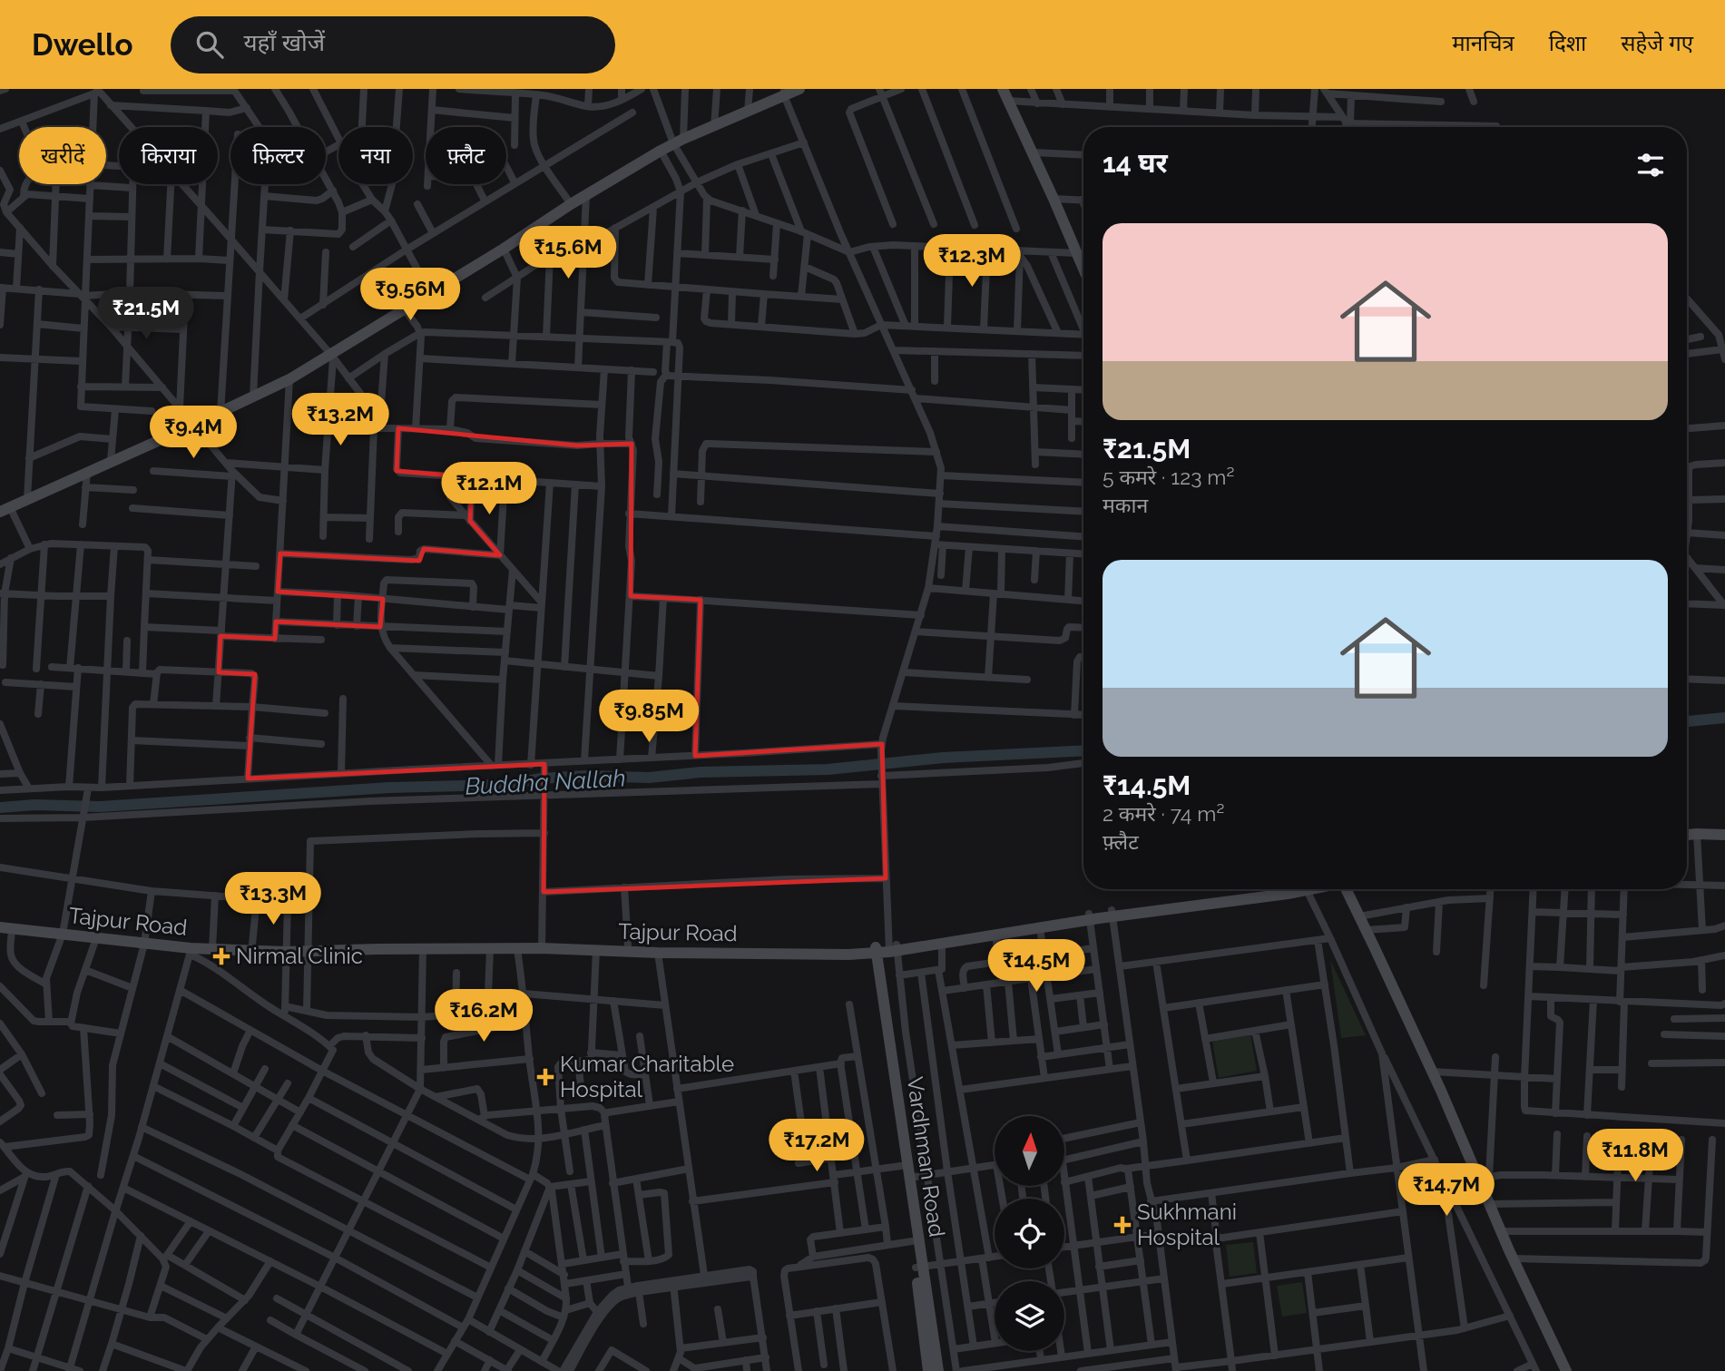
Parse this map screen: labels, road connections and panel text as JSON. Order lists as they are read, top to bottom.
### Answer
{
  "streets": {
    "main road": ["Tajpur Road", "Vardhman Road"]
  },
  "crossings": [
    ["Tajpur Road", "Vardhman Road"]
  ],
  "water": ["Buddha Nallah"],
  "places": {
    "health": ["Nirmal Clinic", "Kumar Charitable Hospital", "Sukhmani Hospital"]
  },
  "north": "top",
  "page": {
    "header": "Dwello",
    "search": "यहाँ खोजें",
    "nav": ["मानचित्र", "दिशा", "सहेजे गए"],
    "chip": [
      "खरीदें",
      "किराया",
      "फ़िल्टर",
      "नया",
      "फ़्लैट"
    ],
    "heading": "14 घर",
    "list": [
      {
        "name": "₹21.5M",
        "note": "5 कमरे · 123 m² · मकान"
      },
      {
        "name": "₹14.5M",
        "note": "2 कमरे · 74 m² · फ़्लैट"
      }
    ],
    "price": [
      "₹15.6M",
      "₹12.3M",
      "₹9.56M",
      "₹21.5M",
      "₹13.2M",
      "₹9.4M",
      "₹12.1M",
      "₹9.85M",
      "₹13.3M",
      "₹14.5M",
      "₹16.2M",
      "₹17.2M",
      "₹11.8M",
      "₹14.7M"
    ]
  }
}
